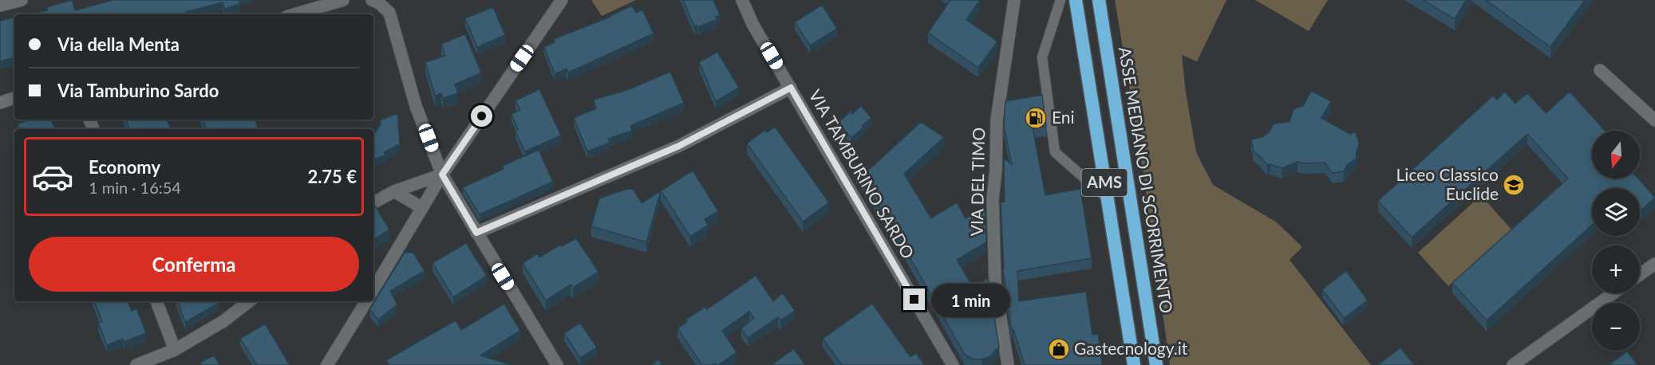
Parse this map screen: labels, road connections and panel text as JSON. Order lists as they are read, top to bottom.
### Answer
{
  "streets": {
    "highway": ["ASSE MEDIANO DI SCORRIMENTO", "AMS"],
    "street": ["VIA TAMBURINO SARDO", "VIA DEL TIMO"]
  },
  "places": {
    "fuel station": ["Eni"],
    "school or university": ["Liceo Classico Euclide"],
    "shop": ["Gastecnology.it"]
  },
  "north": "bottom",
  "page": {
    "banner": ["Via della Menta", "Via Tamburino Sardo"],
    "map_buttons": ["+", "−"],
    "list": [
      {
        "name": "Economy",
        "note": "1 min · 16:54",
        "value": "2.75 €"
      }
    ],
    "buttons": "Conferma",
    "bubble": "1 min"
  }
}
